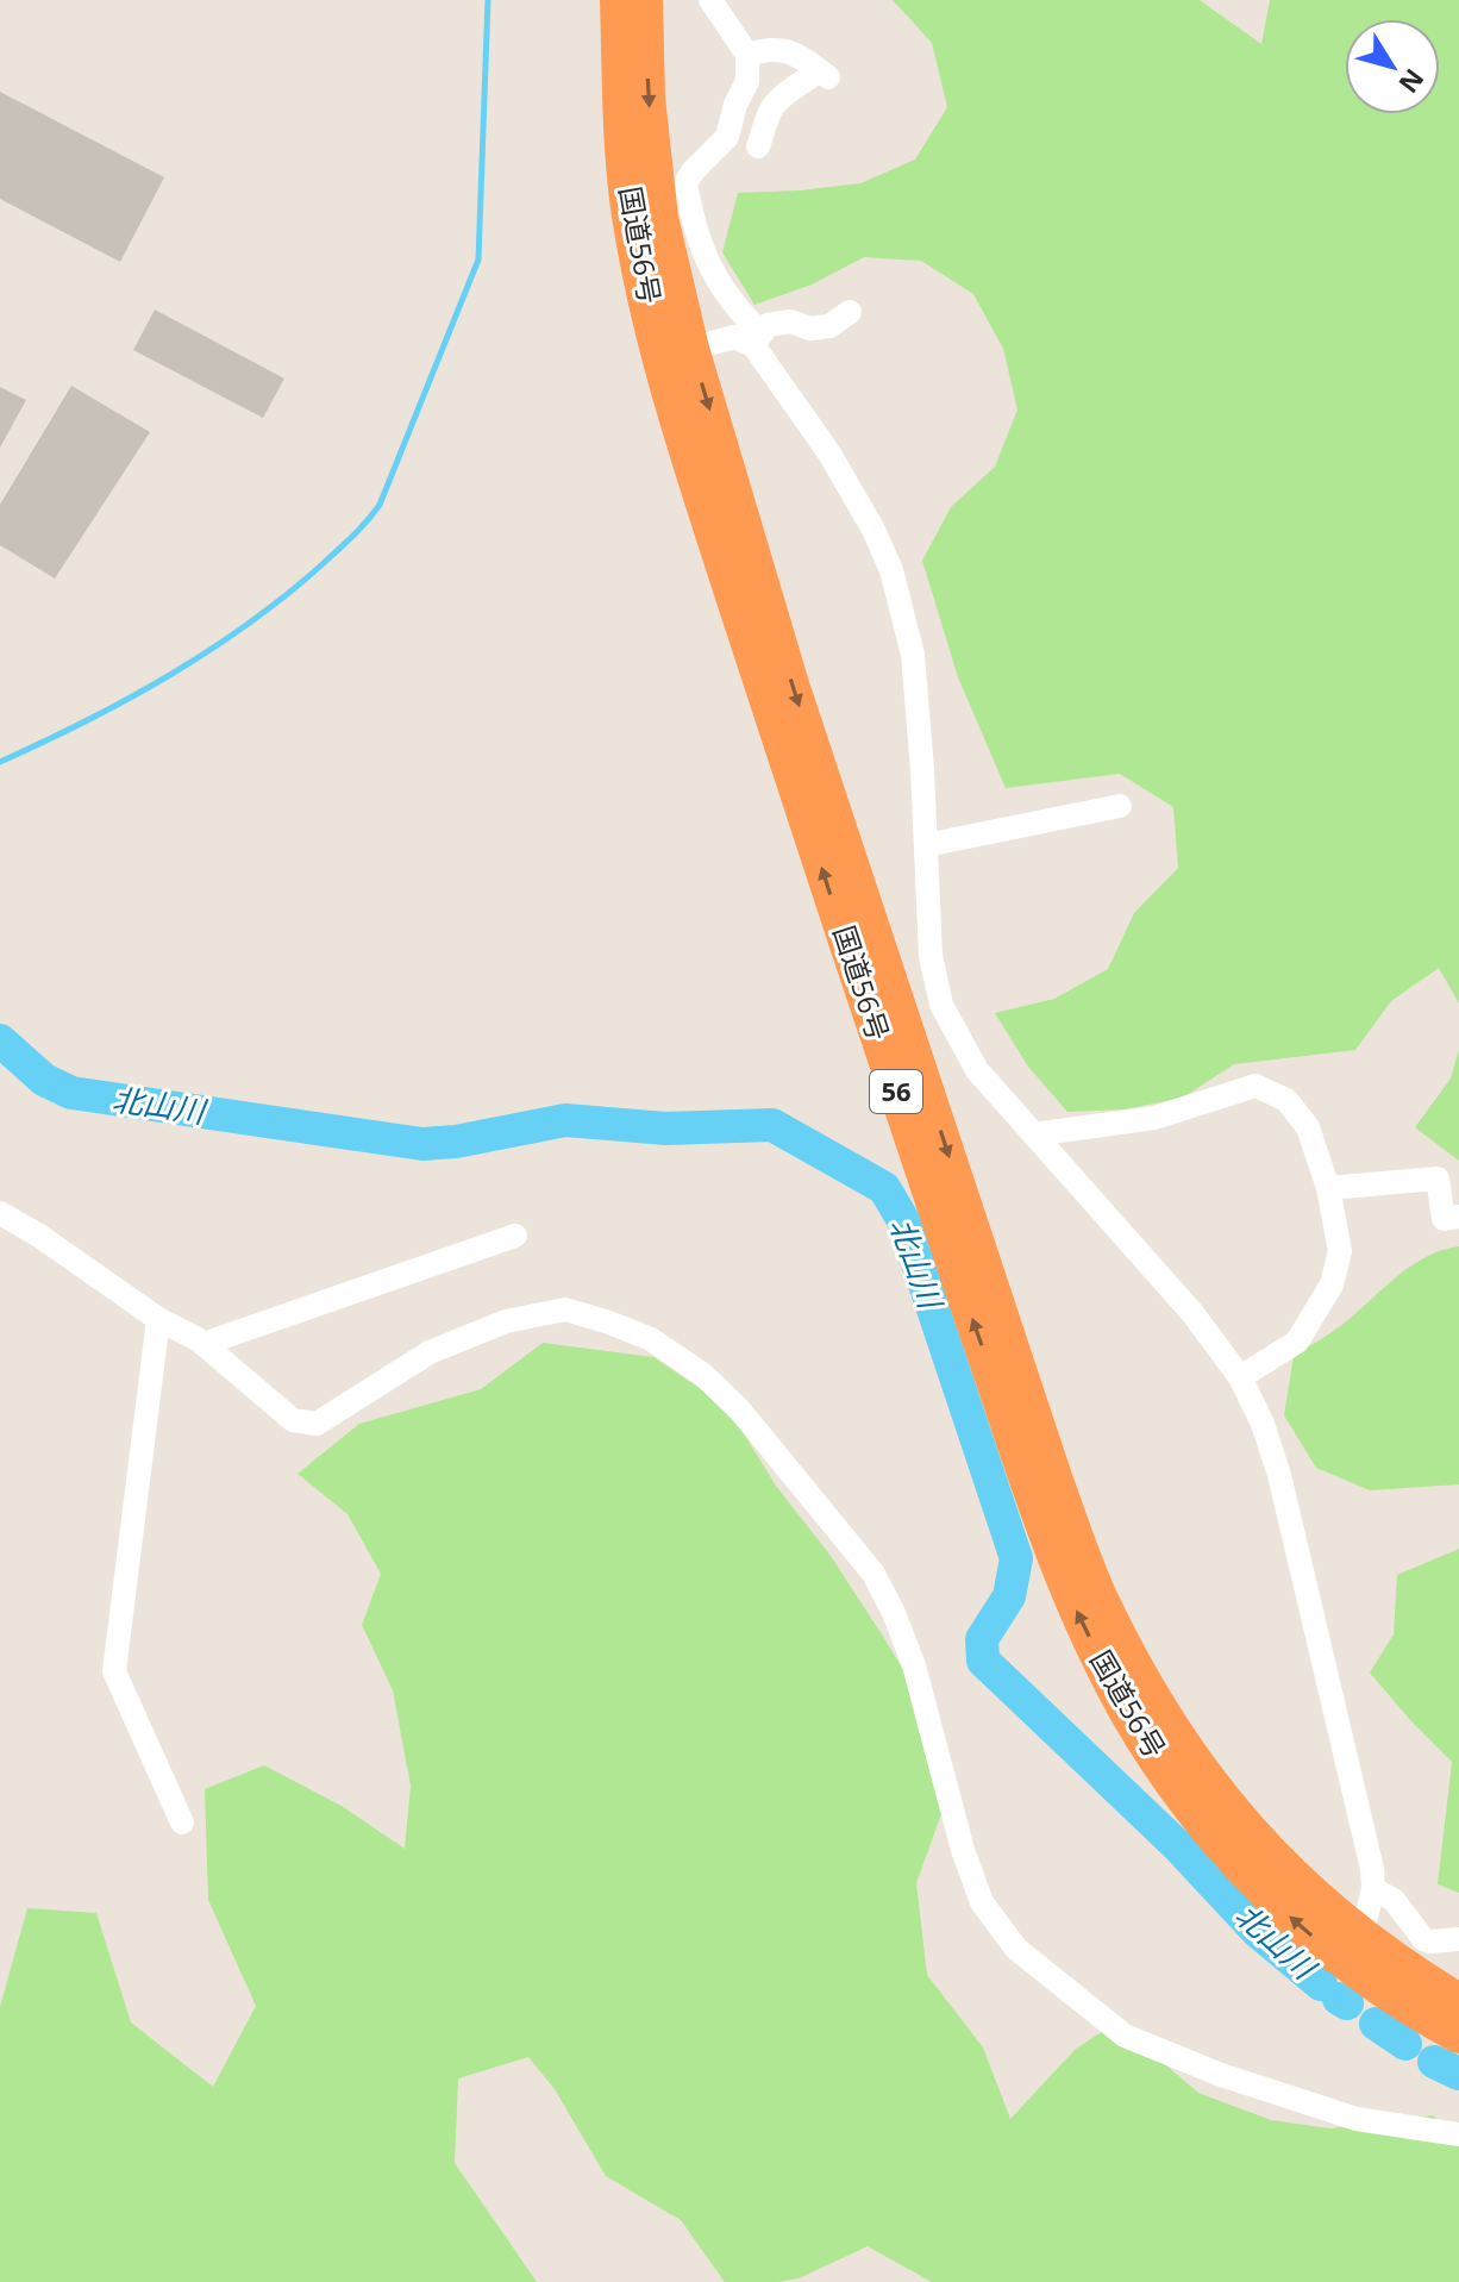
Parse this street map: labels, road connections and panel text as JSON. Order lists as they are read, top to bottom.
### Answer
{
  "streets": {
    "highway": ["国道56号", "56"]
  },
  "water": ["北山川"],
  "north": "bottom right"
}
